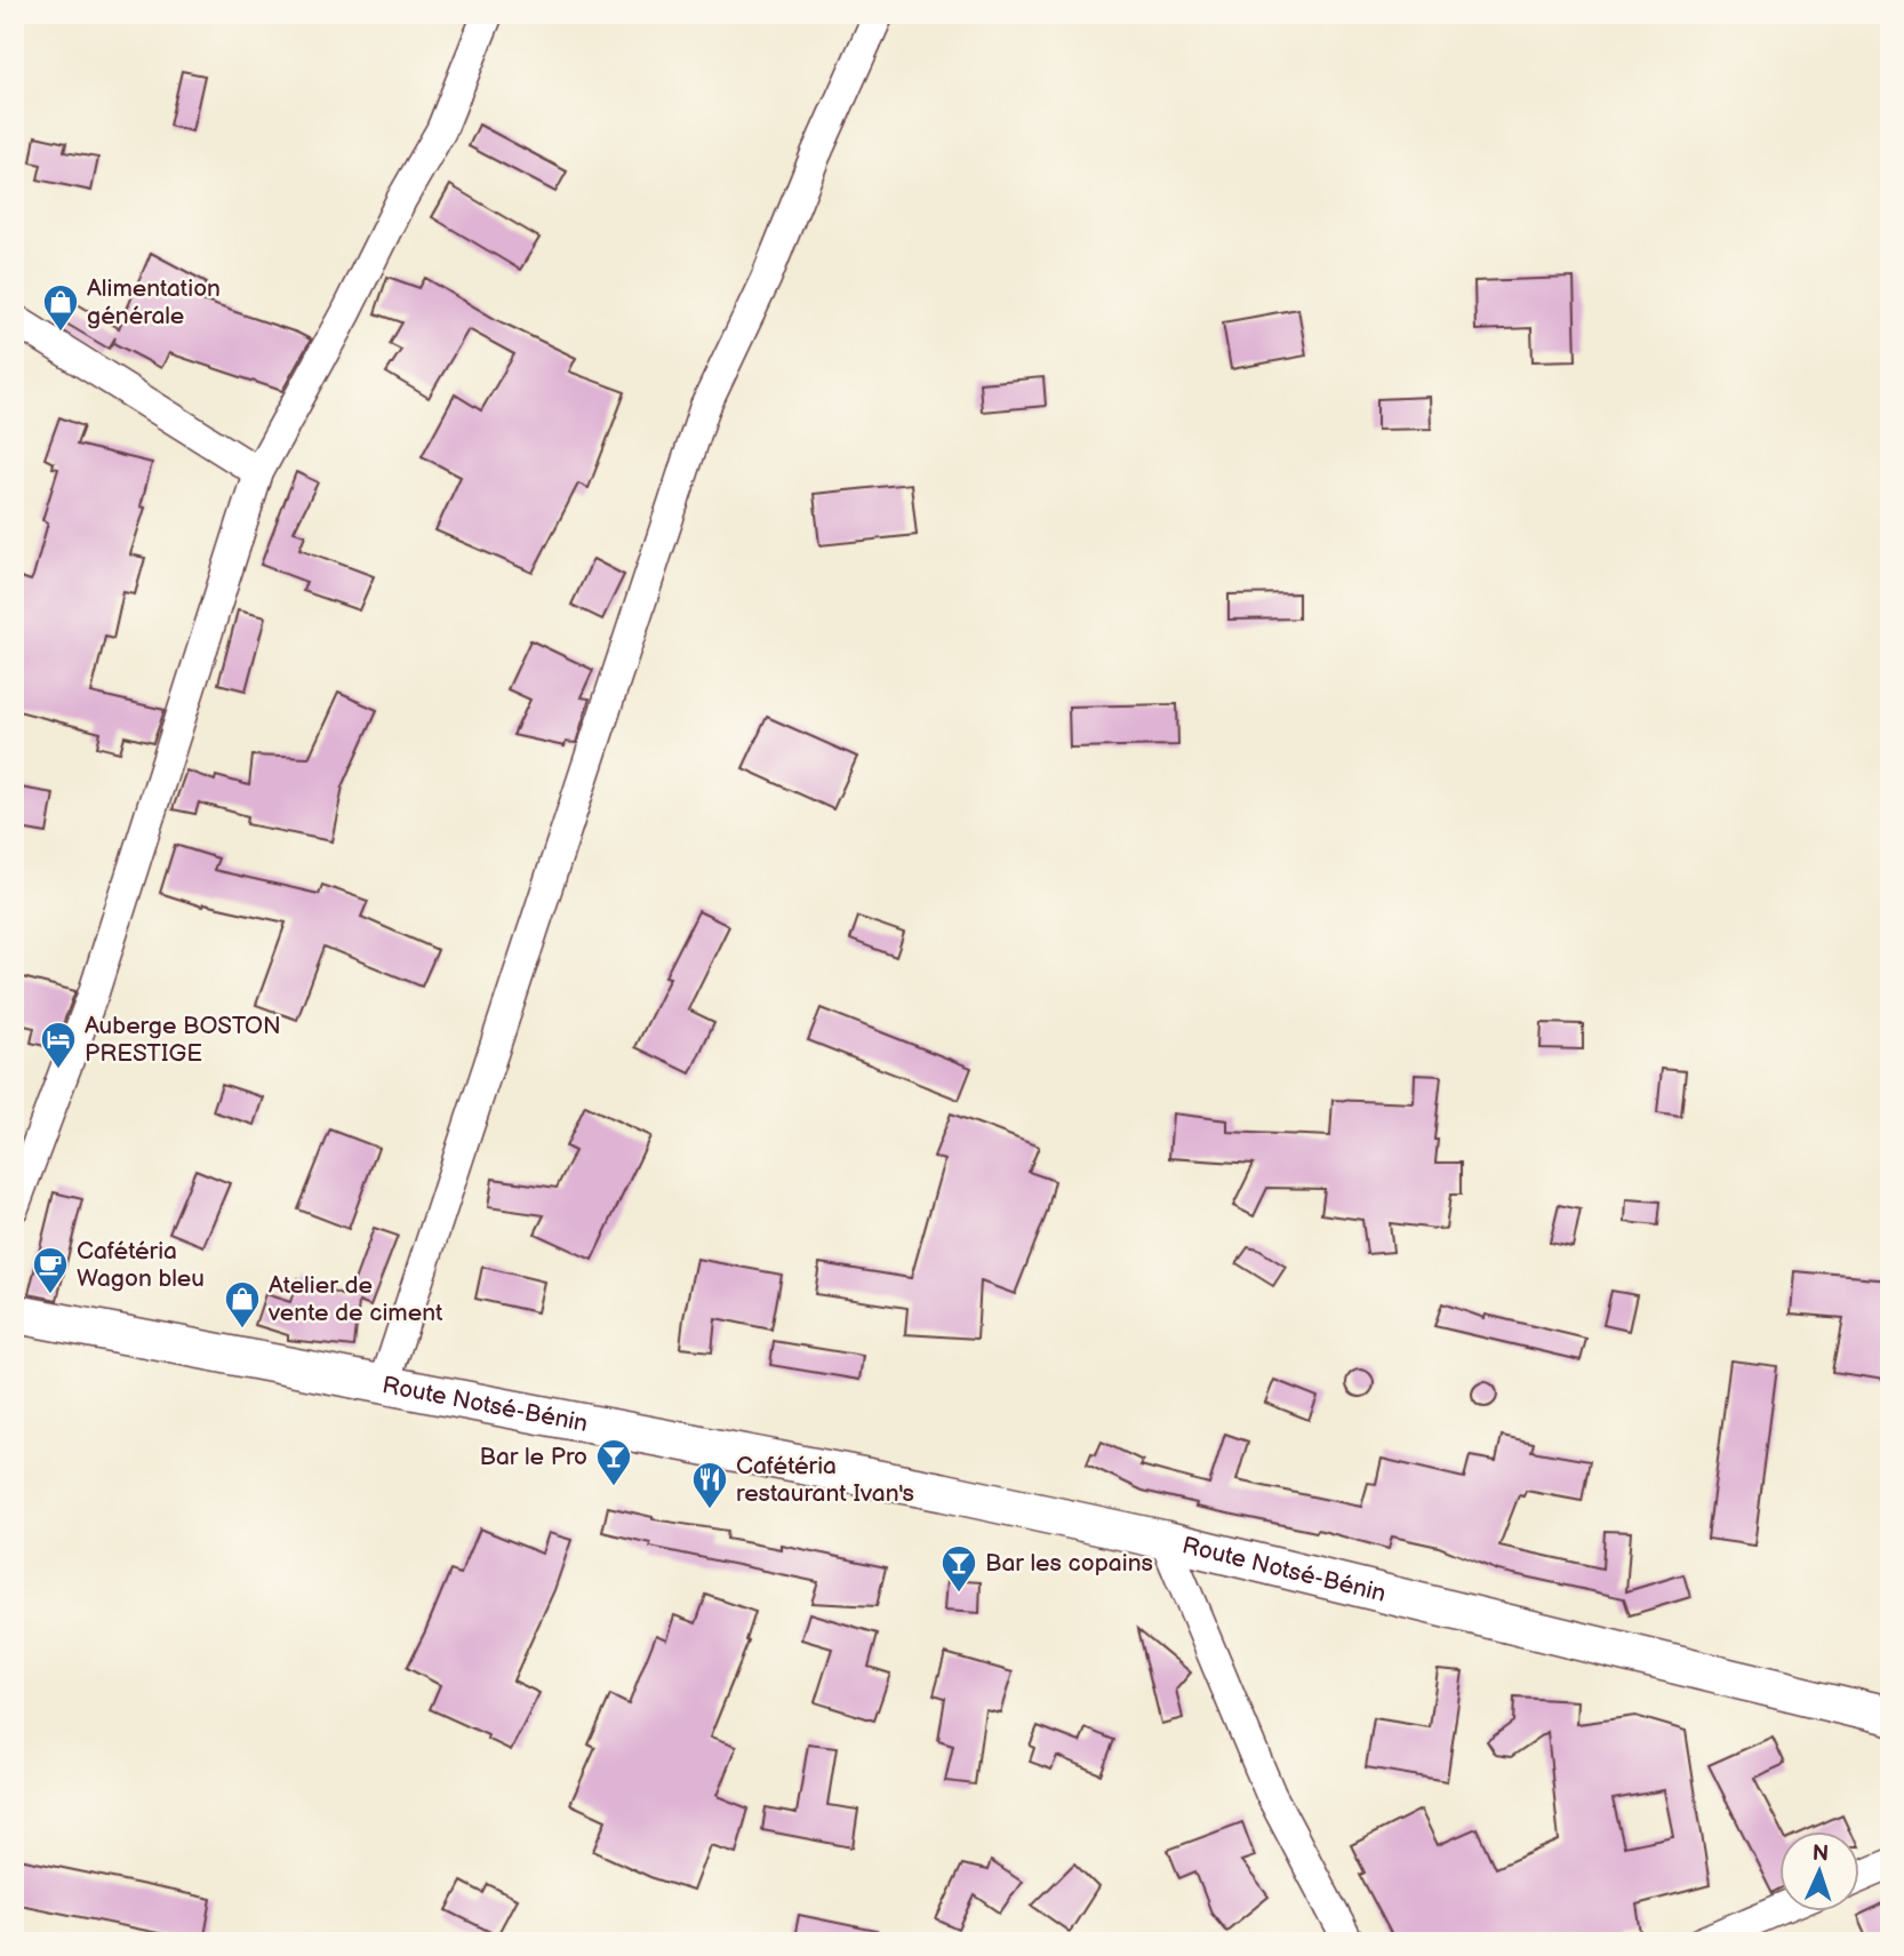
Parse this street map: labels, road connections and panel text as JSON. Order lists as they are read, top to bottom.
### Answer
{
  "streets": {
    "main road": ["Route Notsé-Bénin"]
  },
  "places": {
    "shop": ["Alimentation générale", "Atelier de vente de ciment"],
    "hotel": ["Auberge BOSTON PRESTIGE"],
    "cafe": ["Cafétéria Wagon bleu"],
    "bar": ["Bar le Pro", "Bar les copains"],
    "restaurant": ["Cafétéria restaurant Ivan's"]
  },
  "north": "top"
}
